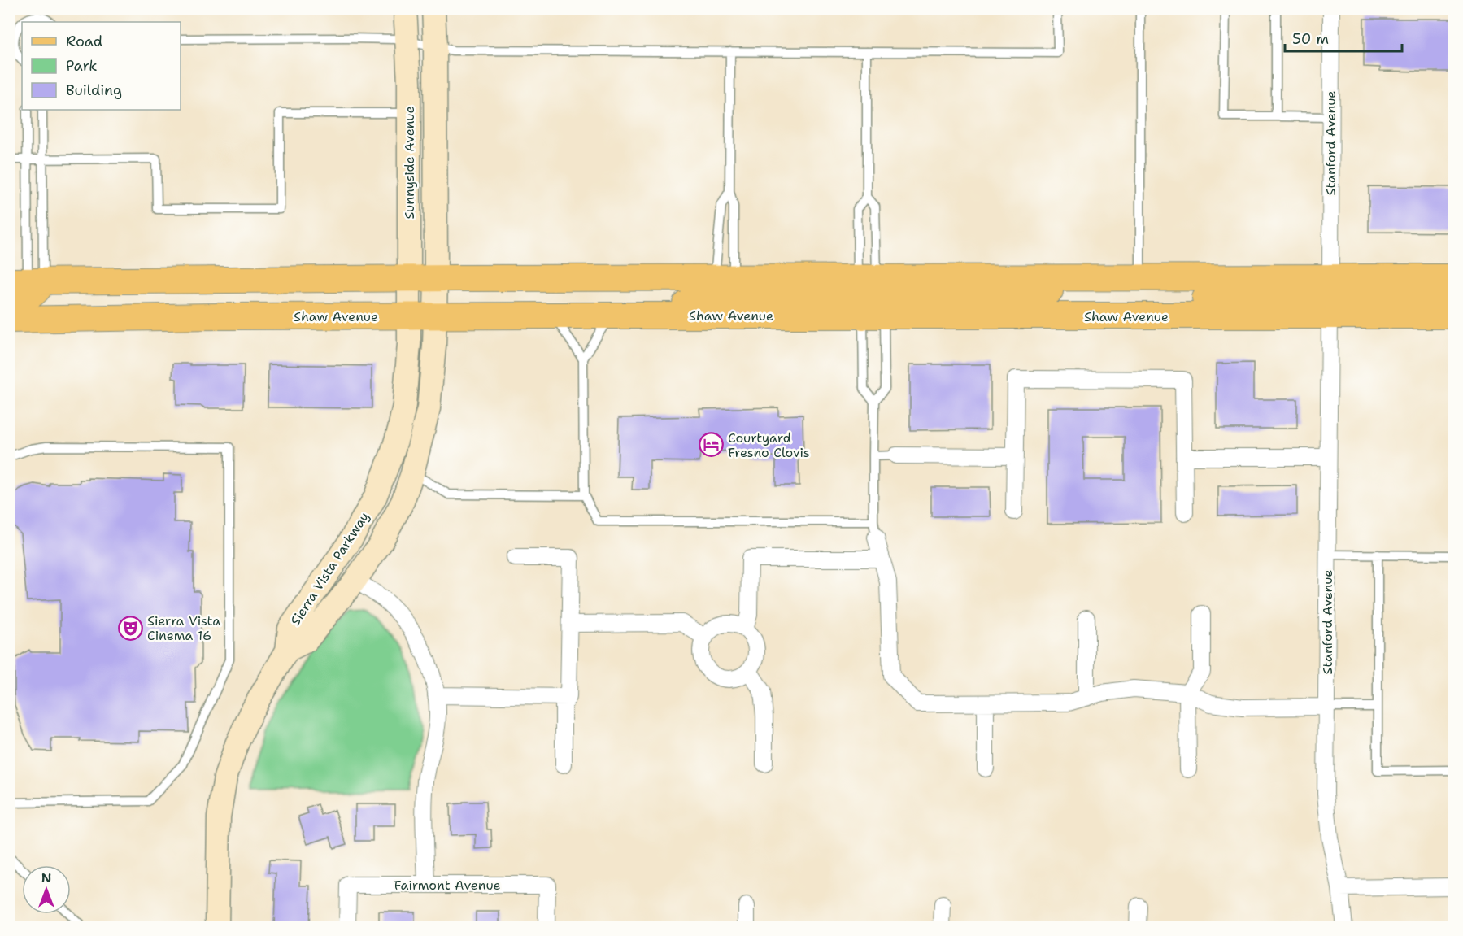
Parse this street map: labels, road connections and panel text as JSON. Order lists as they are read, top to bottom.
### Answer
{
  "streets": {
    "main road": ["Sunnyside Avenue", "Shaw Avenue", "Sierra Vista Parkway"],
    "street": ["Stanford Avenue", "Fairmont Avenue"]
  },
  "crossings": [
    ["Stanford Avenue", "Shaw Avenue"],
    ["Sunnyside Avenue", "Shaw Avenue"],
    ["Sunnyside Avenue", "Sierra Vista Parkway"],
    ["Shaw Avenue", "Sierra Vista Parkway"]
  ],
  "places": {
    "hotel": ["Courtyard Fresno Clovis"],
    "theatre": ["Sierra Vista Cinema 16"]
  },
  "legend": ["Road", "Park", "Building"],
  "scale_bar": "50 m",
  "north": "top"
}
